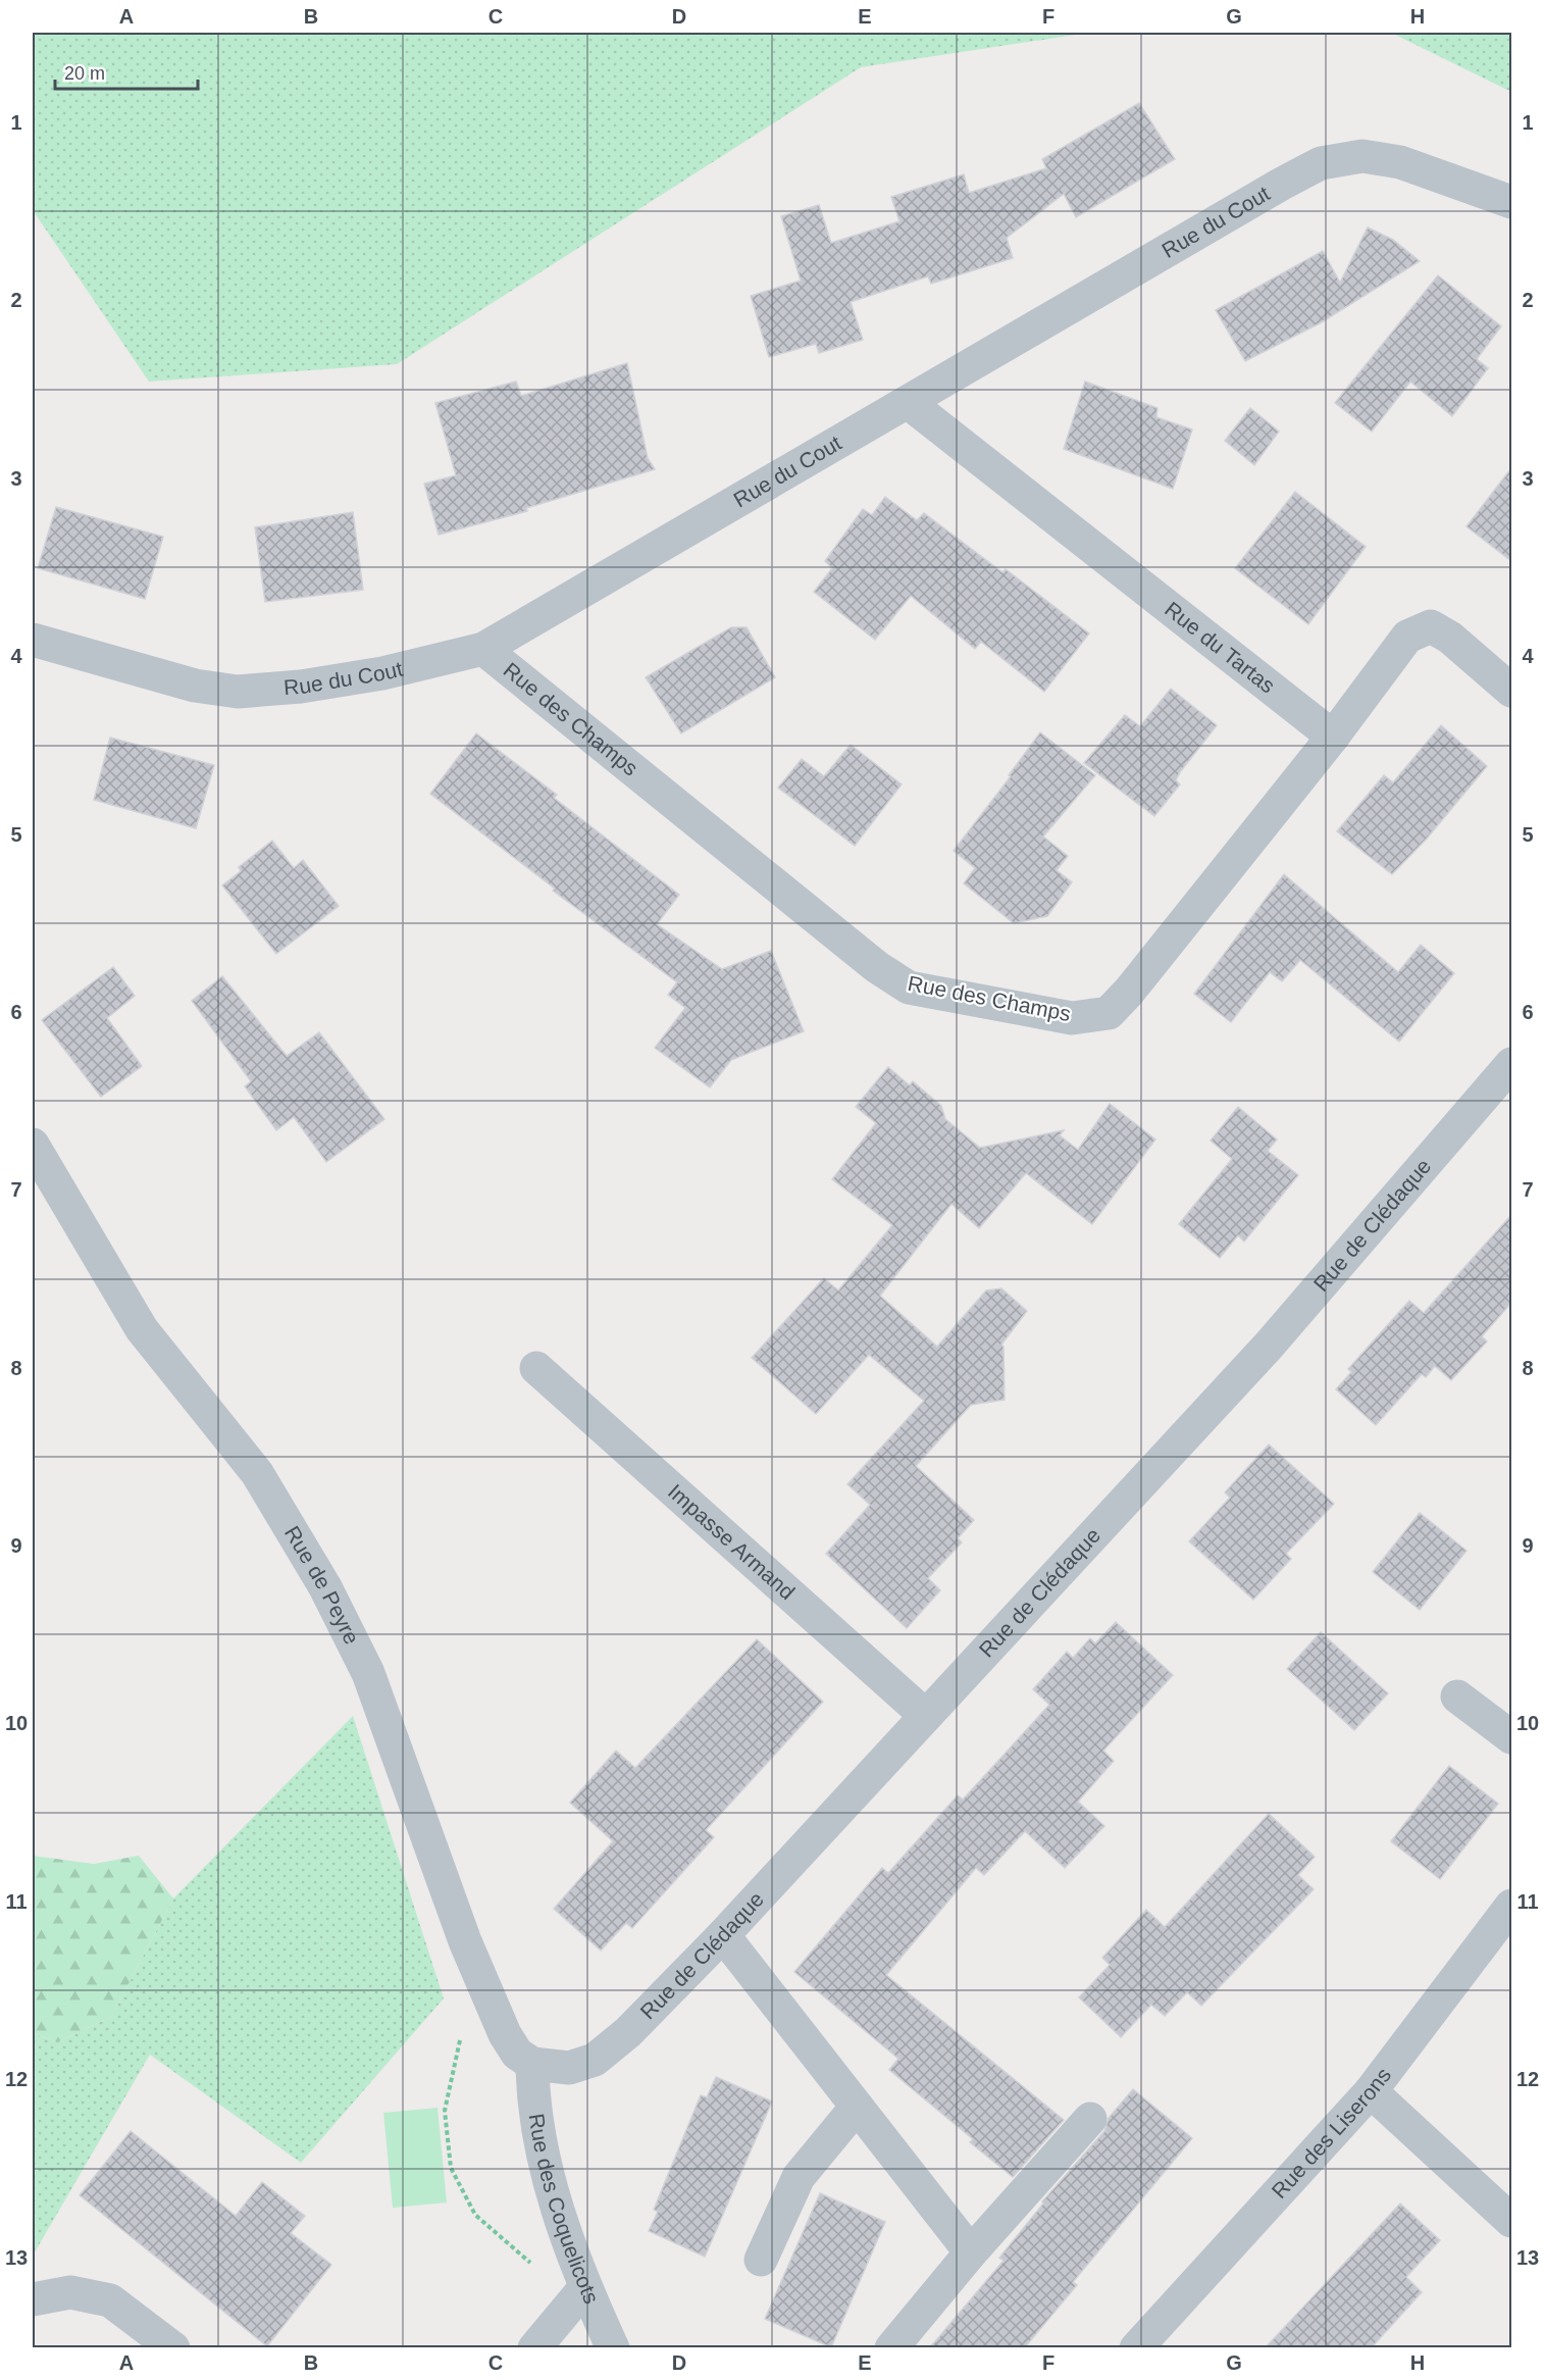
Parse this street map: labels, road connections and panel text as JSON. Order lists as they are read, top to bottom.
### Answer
{
  "streets": {
    "street": [
      "Rue du Cout",
      "Rue du Tartas",
      "Rue des Champs",
      "Rue de Clédaque",
      "Impasse Armand",
      "Rue de Peyre",
      "Rue des Liserons",
      "Rue des Coquelicots"
    ]
  },
  "crossings": [
    ["Rue du Cout", "Rue du Tartas"],
    ["Rue du Cout", "Rue des Champs"],
    ["Rue du Tartas", "Rue des Champs"],
    ["Rue de Clédaque", "Impasse Armand"],
    ["Rue de Clédaque", "Rue de Peyre"],
    ["Rue de Clédaque", "Rue des Coquelicots"],
    ["Rue de Peyre", "Rue des Coquelicots"]
  ],
  "scale_bar": "20 m",
  "grid": {
    "columns": [
      "A",
      "B",
      "C",
      "D",
      "E",
      "F",
      "G",
      "H"
    ],
    "rows": [
      "1",
      "2",
      "3",
      "4",
      "5",
      "6",
      "7",
      "8",
      "9",
      "10",
      "11",
      "12",
      "13"
    ]
  }
}
